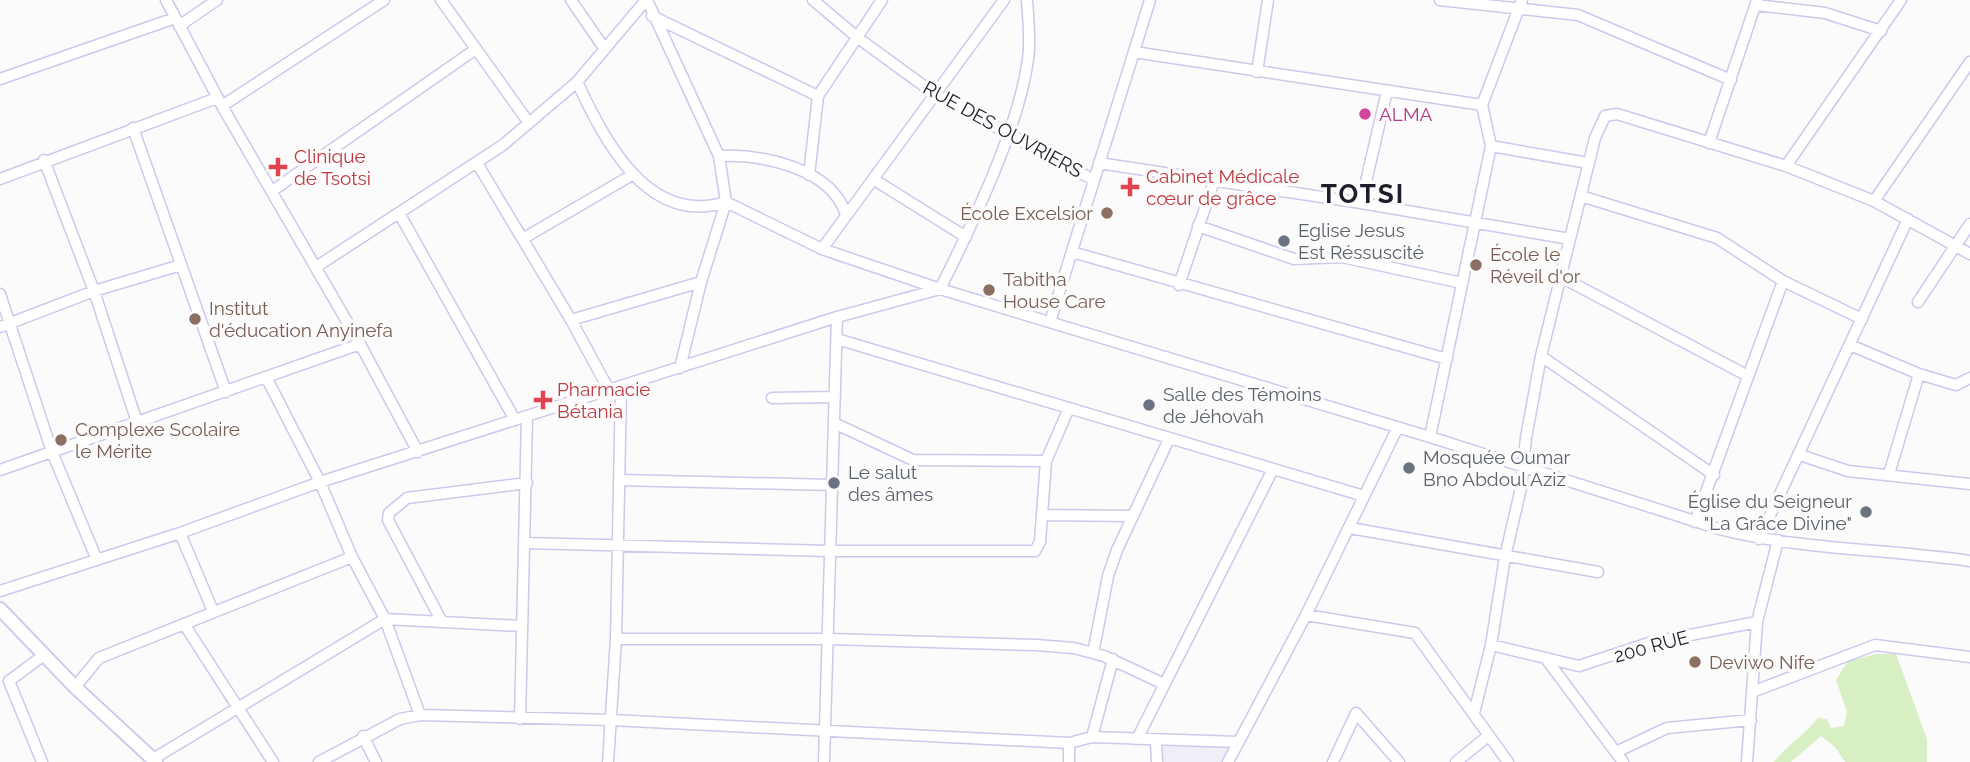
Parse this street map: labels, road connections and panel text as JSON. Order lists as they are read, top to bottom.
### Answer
{
  "streets": {
    "street": ["RUE DES OUVRIERS", "200 RUE"]
  },
  "districts": ["TOTSI"],
  "places": {
    "other": [
      "ALMA",
      "École Excelsior",
      "Eglise Jesus Est Réssuscité",
      "École le Réveil d'or",
      "Tabitha House Care",
      "Institut d'éducation Anyinefa",
      "Salle des Témoins de Jéhovah",
      "Complexe Scolaire le Mérite",
      "Mosquée Oumar Bno Abdoul Aziz",
      "Le salut des âmes",
      "Église du Seigneur \"La Grâce Divine\"",
      "Deviwo Nife"
    ],
    "health": ["Clinique de Tsotsi", "Cabinet Médicale cœur de grâce", "Pharmacie Bétania"]
  }
}
